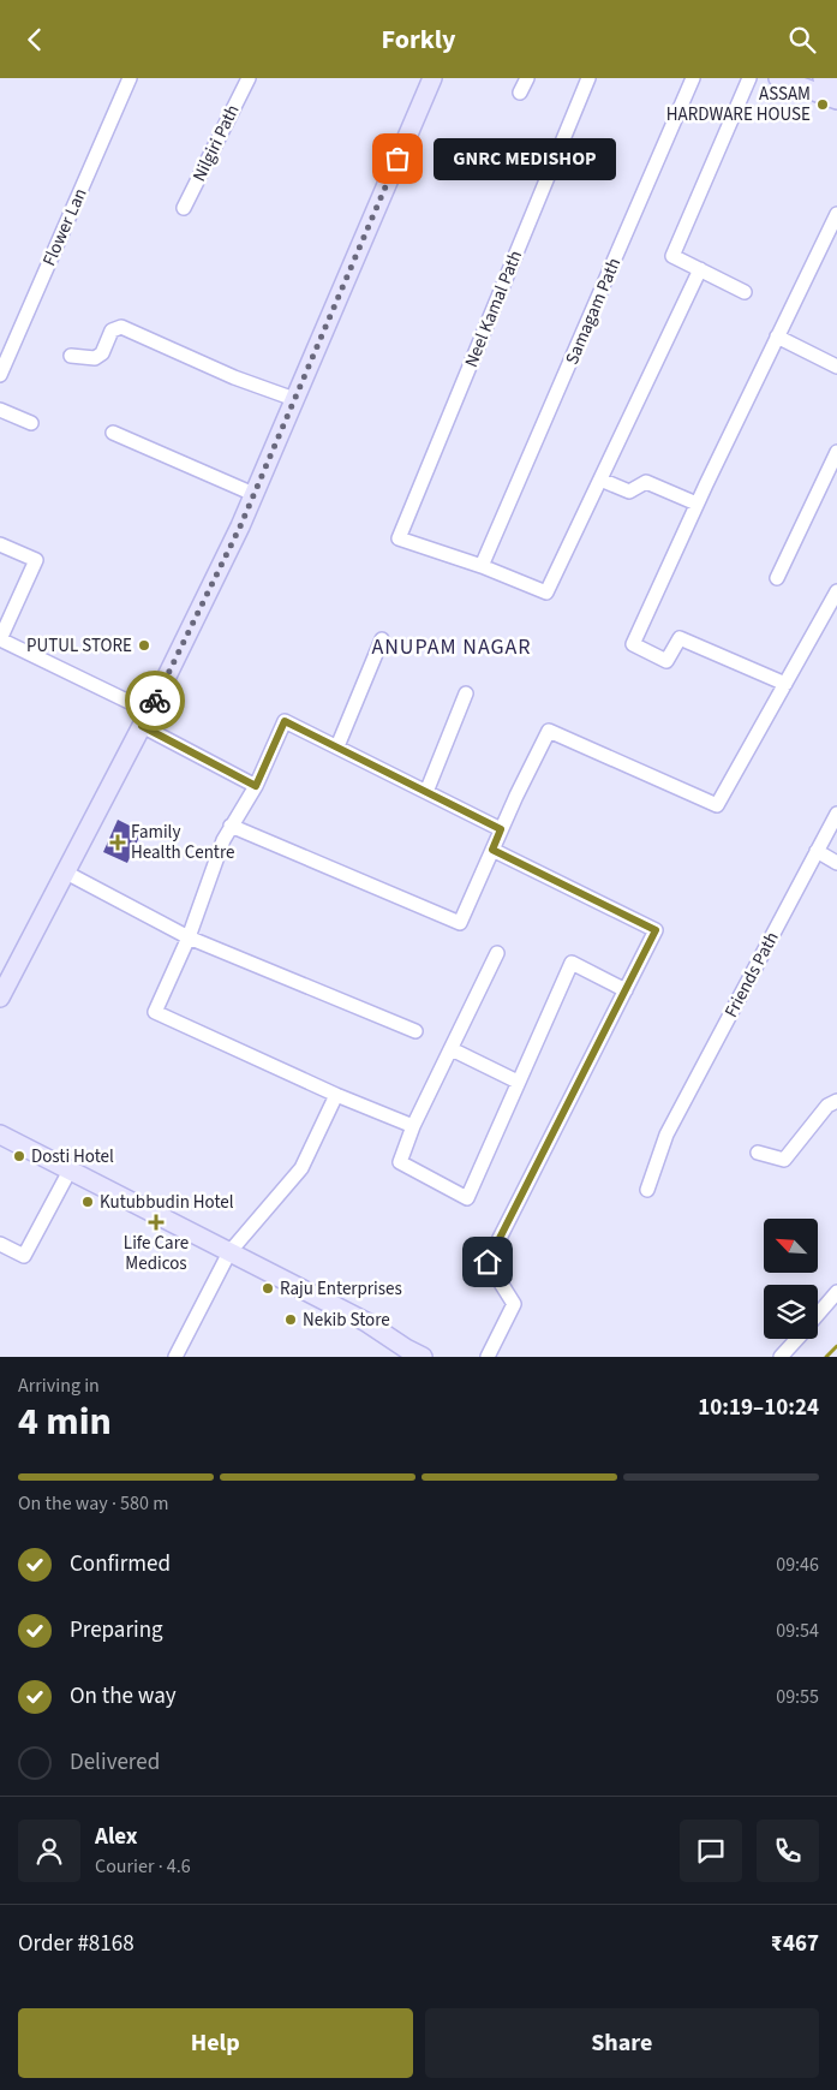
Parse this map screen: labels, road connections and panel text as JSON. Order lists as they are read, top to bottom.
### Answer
{
  "streets": {
    "street": [
      "Nilgiri Path",
      "Flower Lan",
      "Neel Kamal Path",
      "Samagam Path",
      "Friends Path"
    ]
  },
  "crossings": [
    ["Neel Kamal Path", "Samagam Path"]
  ],
  "districts": ["ANUPAM NAGAR"],
  "places": {
    "other": [
      "ASSAM HARDWARE HOUSE",
      "GNRC MEDISHOP",
      "PUTUL STORE",
      "Dosti Hotel",
      "Kutubbudin Hotel",
      "Raju Enterprises",
      "Nekib Store"
    ],
    "health": ["Family Health Centre", "Life Care Medicos"]
  },
  "north": "top left",
  "page": {
    "header": "Forkly",
    "bubble": "GNRC MEDISHOP",
    "heading": ["4 min", "Arriving in", "10:19–10:24"],
    "panel": [
      "Alex",
      "Courier · 4.6",
      "Order #8168",
      "₹467"
    ],
    "bar": "On the way · 580 m",
    "list": [
      ["Confirmed", "09:46"],
      ["Preparing", "09:54"],
      ["On the way", "09:55"],
      "Delivered"
    ],
    "buttons": ["Help", "Share"]
  }
}
